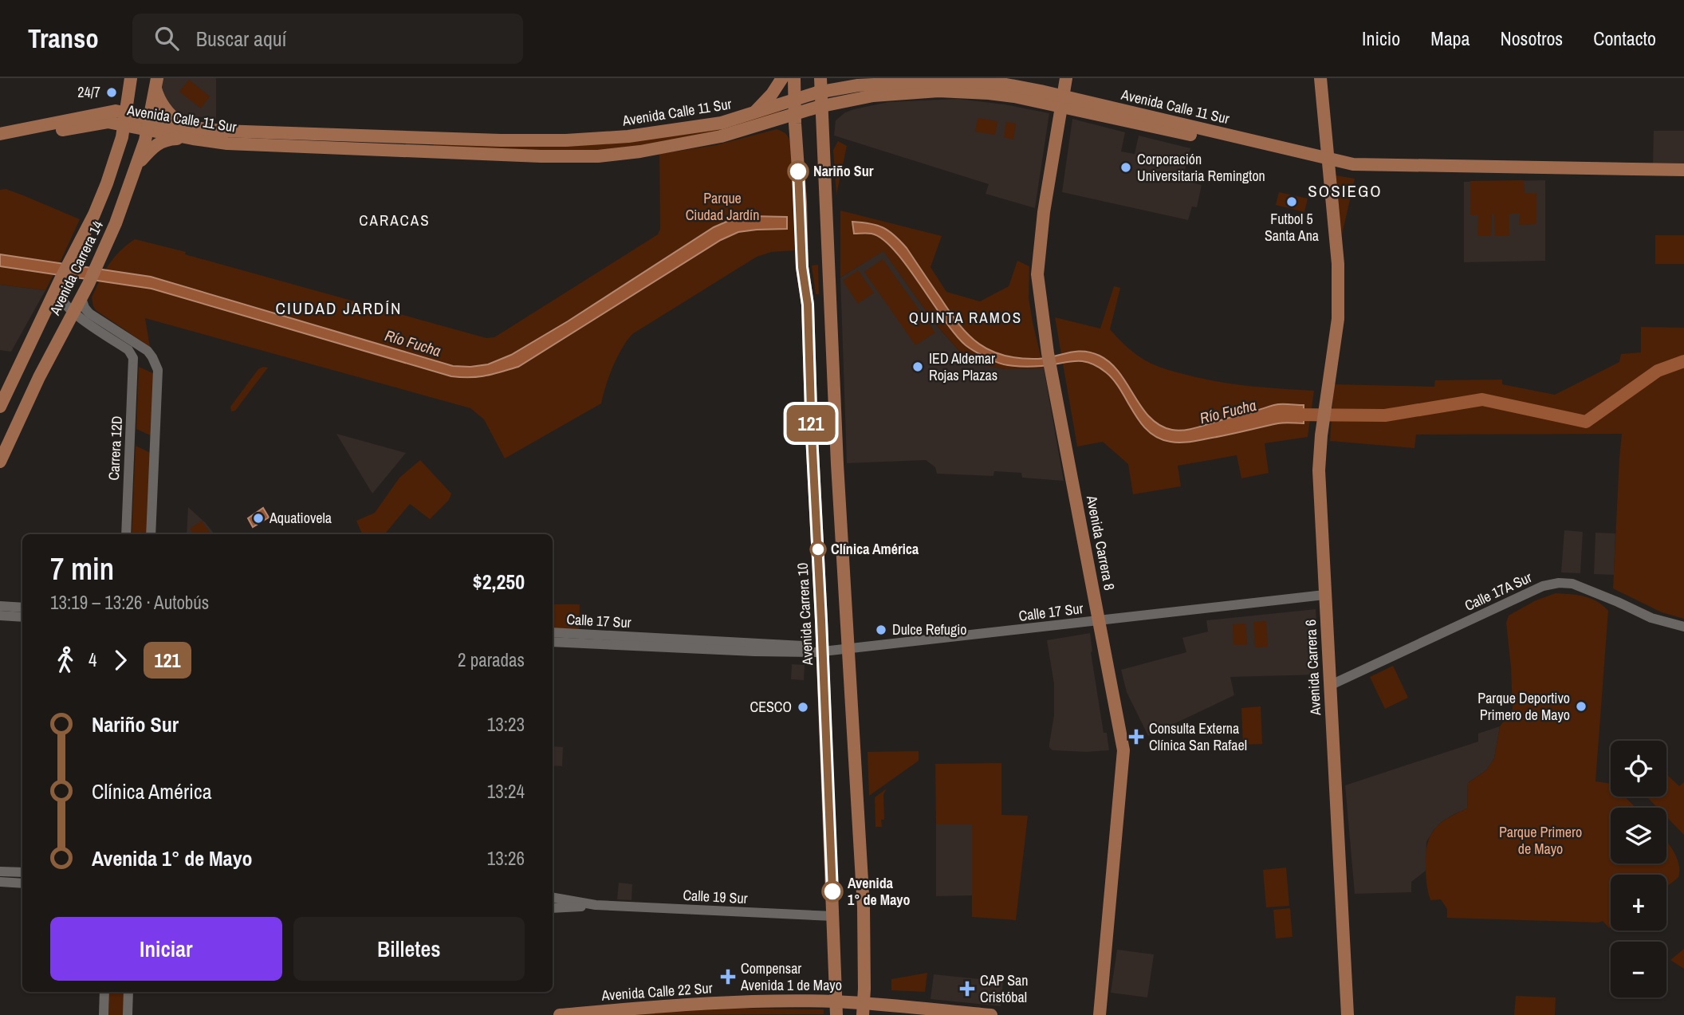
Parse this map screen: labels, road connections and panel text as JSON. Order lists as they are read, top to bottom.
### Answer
{
  "streets": {
    "main road": [
      "Avenida Calle 11 Sur",
      "Avenida Carrera 14",
      "Avenida Carrera 8",
      "Avenida Carrera 10",
      "Avenida Carrera 6",
      "Avenida Calle 22 Sur"
    ],
    "street": [
      "Carrera 12D",
      "Calle 17A Sur",
      "Calle 17 Sur",
      "Calle 19 Sur"
    ]
  },
  "crossings": [
    ["Avenida Calle 11 Sur", "Avenida Carrera 14"],
    ["Avenida Calle 11 Sur", "Avenida Carrera 8"],
    ["Avenida Calle 11 Sur", "Avenida Carrera 10"],
    ["Avenida Calle 11 Sur", "Avenida Carrera 6"],
    ["Avenida Carrera 14", "Carrera 12D"],
    ["Avenida Carrera 8", "Calle 17 Sur"],
    ["Calle 17A Sur", "Avenida Carrera 6"],
    ["Calle 17 Sur", "Avenida Carrera 10"],
    ["Calle 17 Sur", "Avenida Carrera 6"],
    ["Avenida Carrera 10", "Calle 19 Sur"],
    ["Avenida Carrera 10", "Avenida Calle 22 Sur"]
  ],
  "districts": [
    "SOSIEGO",
    "CARACAS",
    "CIUDAD JARDÍN",
    "QUINTA RAMOS"
  ],
  "water": ["Río Fucha"],
  "parks": ["Parque Ciudad Jardín", "Parque Primero de Mayo"],
  "places": {
    "other": [
      "24/7",
      "Corporación Universitaria Remington",
      "Nariño Sur",
      "Futbol 5 Santa Ana",
      "IED Aldemar Rojas Plazas",
      "Aquatiovela",
      "Clínica América",
      "Dulce Refugio",
      "Parque Deportivo Primero de Mayo",
      "CESCO",
      "Avenida 1° de Mayo"
    ],
    "health": ["Consulta Externa Clínica San Rafael", "Compensar Avenida 1 de Mayo", "CAP San Cristóbal"]
  },
  "lines": ["bus line 121"],
  "page": {
    "header": "Transo",
    "search": "Buscar aquí",
    "nav": [
      "Inicio",
      "Mapa",
      "Nosotros",
      "Contacto"
    ],
    "on_map": "121",
    "heading": ["7 min", "13:19 – 13:26 · Autobús", "$2,250"],
    "legs": ["4", "121", "2 paradas"],
    "list": [
      {
        "name": "Nariño Sur",
        "value": "13:23"
      },
      {
        "name": "Clínica América",
        "value": "13:24"
      },
      {
        "name": "Avenida 1° de Mayo",
        "value": "13:26"
      }
    ],
    "map_buttons": ["+", "−"],
    "buttons": ["Iniciar", "Billetes"]
  }
}
